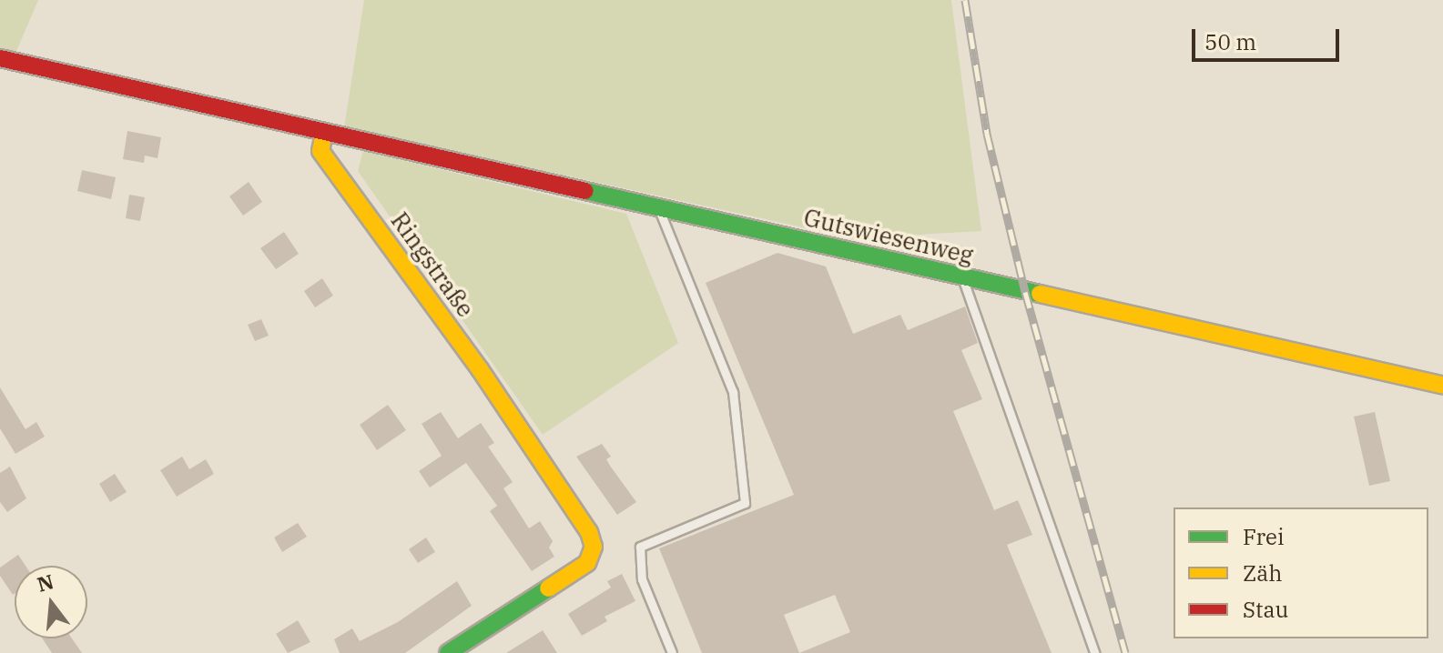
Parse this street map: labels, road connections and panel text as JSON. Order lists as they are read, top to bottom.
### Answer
{
  "streets": {
    "street": ["Gutswiesenweg", "Ringstraße"]
  },
  "crossings": [
    ["Gutswiesenweg", "Ringstraße"]
  ],
  "legend": ["Frei", "Zäh", "Stau"],
  "scale_bar": "50 m",
  "north": "top"
}
